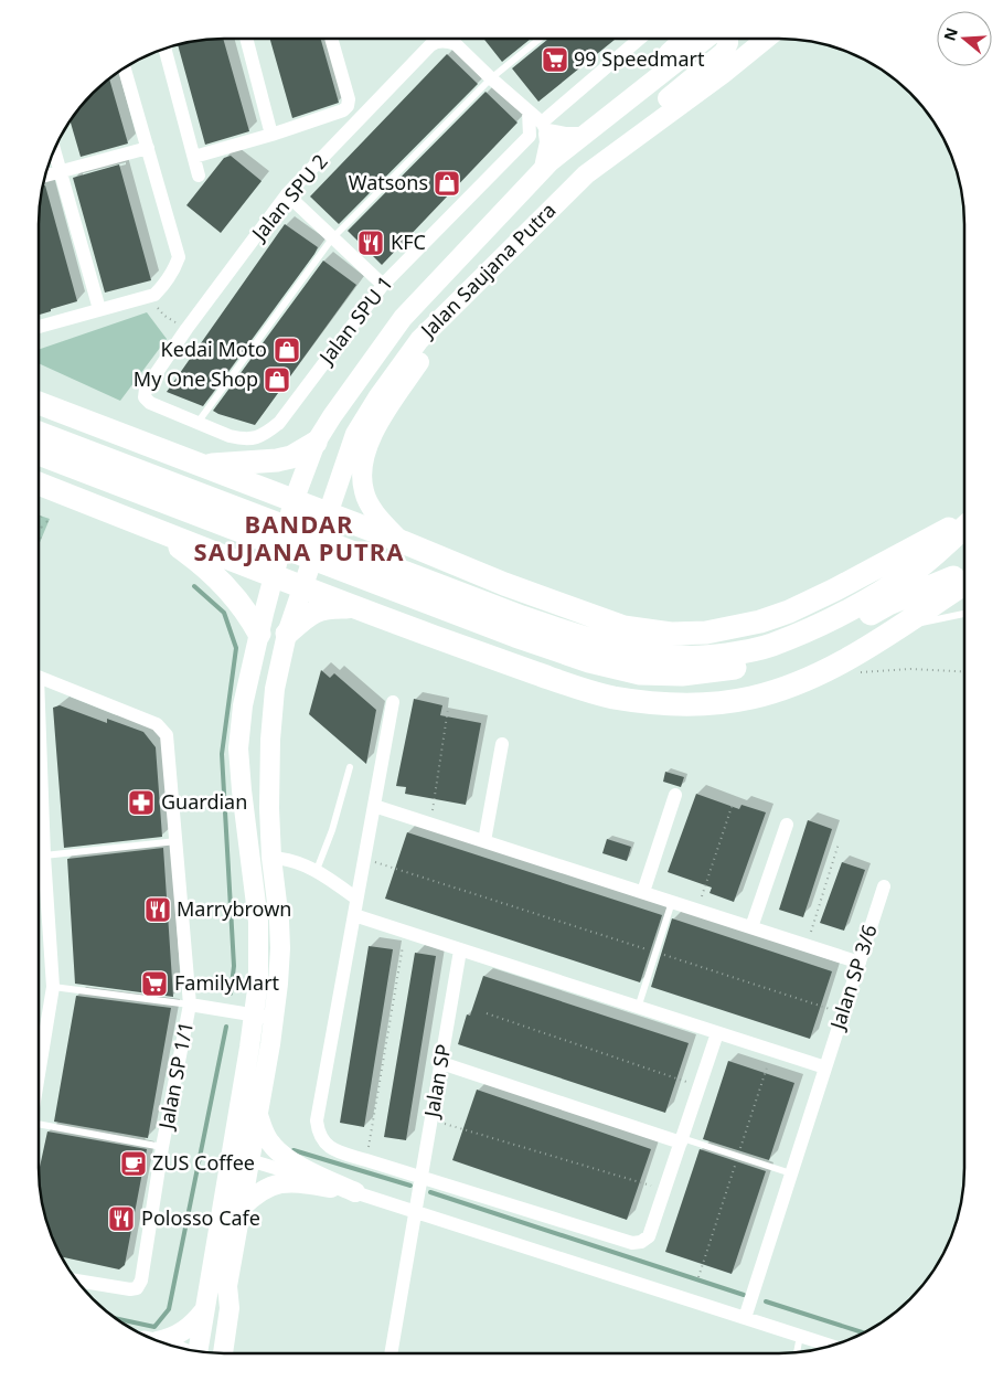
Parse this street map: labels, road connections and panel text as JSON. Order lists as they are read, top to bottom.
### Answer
{
  "streets": {
    "main road": ["Jalan Saujana Putra"],
    "street": [
      "Jalan SPU 2",
      "Jalan SPU 1",
      "Jalan SP 3/6",
      "Jalan SP 1/1",
      "Jalan SP"
    ]
  },
  "crossings": [
    ["Jalan SPU 2", "Jalan SPU 1"]
  ],
  "districts": ["BANDAR SAUJANA PUTRA"],
  "places": {
    "supermarket": ["99 Speedmart", "FamilyMart"],
    "shop": ["Watsons", "Kedai Moto", "My One Shop"],
    "restaurant": ["KFC", "Marrybrown", "Polosso Cafe"],
    "pharmacy": ["Guardian"],
    "cafe": ["ZUS Coffee"]
  },
  "north": "left"
}
